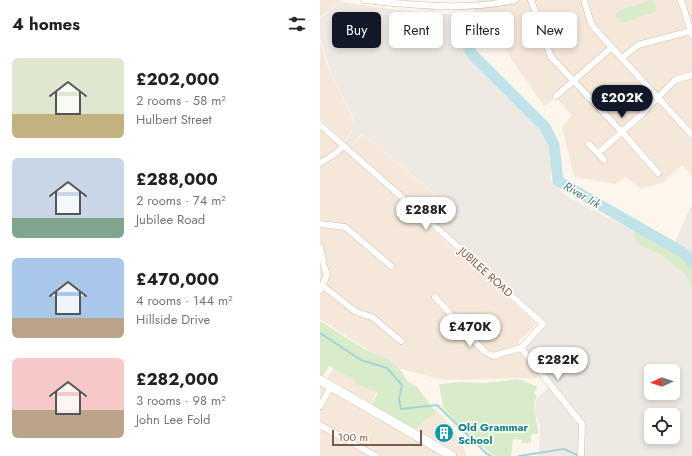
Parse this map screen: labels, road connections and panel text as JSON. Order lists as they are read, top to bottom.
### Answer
{
  "streets": {
    "street": ["JUBILEE ROAD"]
  },
  "water": ["River Irk"],
  "places": {
    "building": ["Old Grammar School"]
  },
  "scale_bar": "100 m",
  "north": "left",
  "page": {
    "heading": "4 homes",
    "chip": [
      "Buy",
      "Rent",
      "Filters",
      "New"
    ],
    "list": [
      {
        "name": "£202,000",
        "note": "2 rooms · 58 m² · Hulbert Street"
      },
      {
        "name": "£288,000",
        "note": "2 rooms · 74 m² · Jubilee Road"
      },
      {
        "name": "£470,000",
        "note": "4 rooms · 144 m² · Hillside Drive"
      },
      {
        "name": "£282,000",
        "note": "3 rooms · 98 m² · John Lee Fold"
      }
    ],
    "price": [
      "£202K",
      "£288K",
      "£470K",
      "£282K"
    ],
    "scale": "100 m"
  }
}
